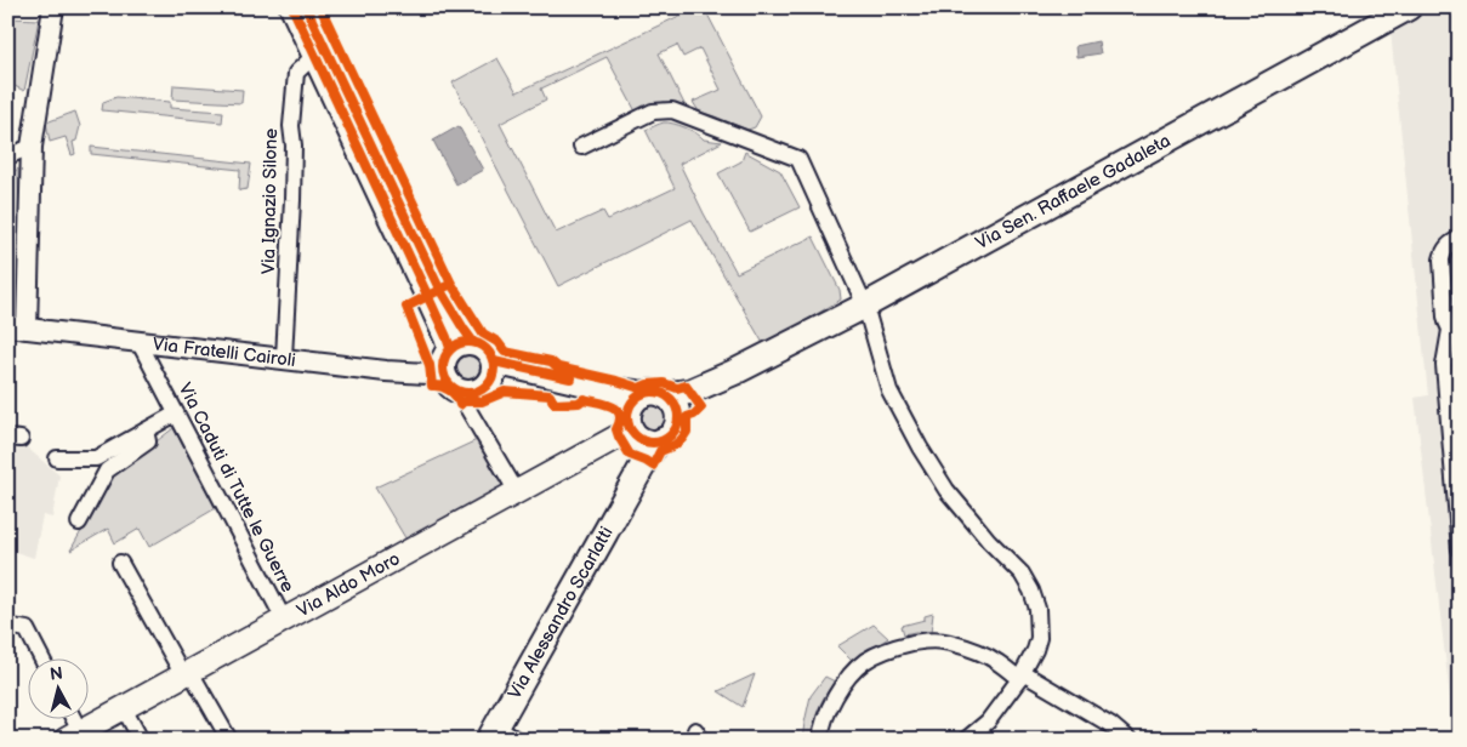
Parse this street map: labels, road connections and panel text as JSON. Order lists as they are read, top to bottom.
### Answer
{
  "streets": {
    "main road": ["Via Sen. Raffaele Gadaleta", "Via Aldo Moro", "Via Alessandro Scarlatti"],
    "street": ["Via Ignazio Silone", "Via Fratelli Cairoli", "Via Caduti di Tutte le Guerre"]
  },
  "crossings": [
    ["Via Sen. Raffaele Gadaleta", "Via Aldo Moro"],
    ["Via Sen. Raffaele Gadaleta", "Via Alessandro Scarlatti"],
    ["Via Ignazio Silone", "Via Fratelli Cairoli"],
    ["Via Fratelli Cairoli", "Via Caduti di Tutte le Guerre"],
    ["Via Caduti di Tutte le Guerre", "Via Aldo Moro"],
    ["Via Aldo Moro", "Via Alessandro Scarlatti"]
  ],
  "north": "top"
}
